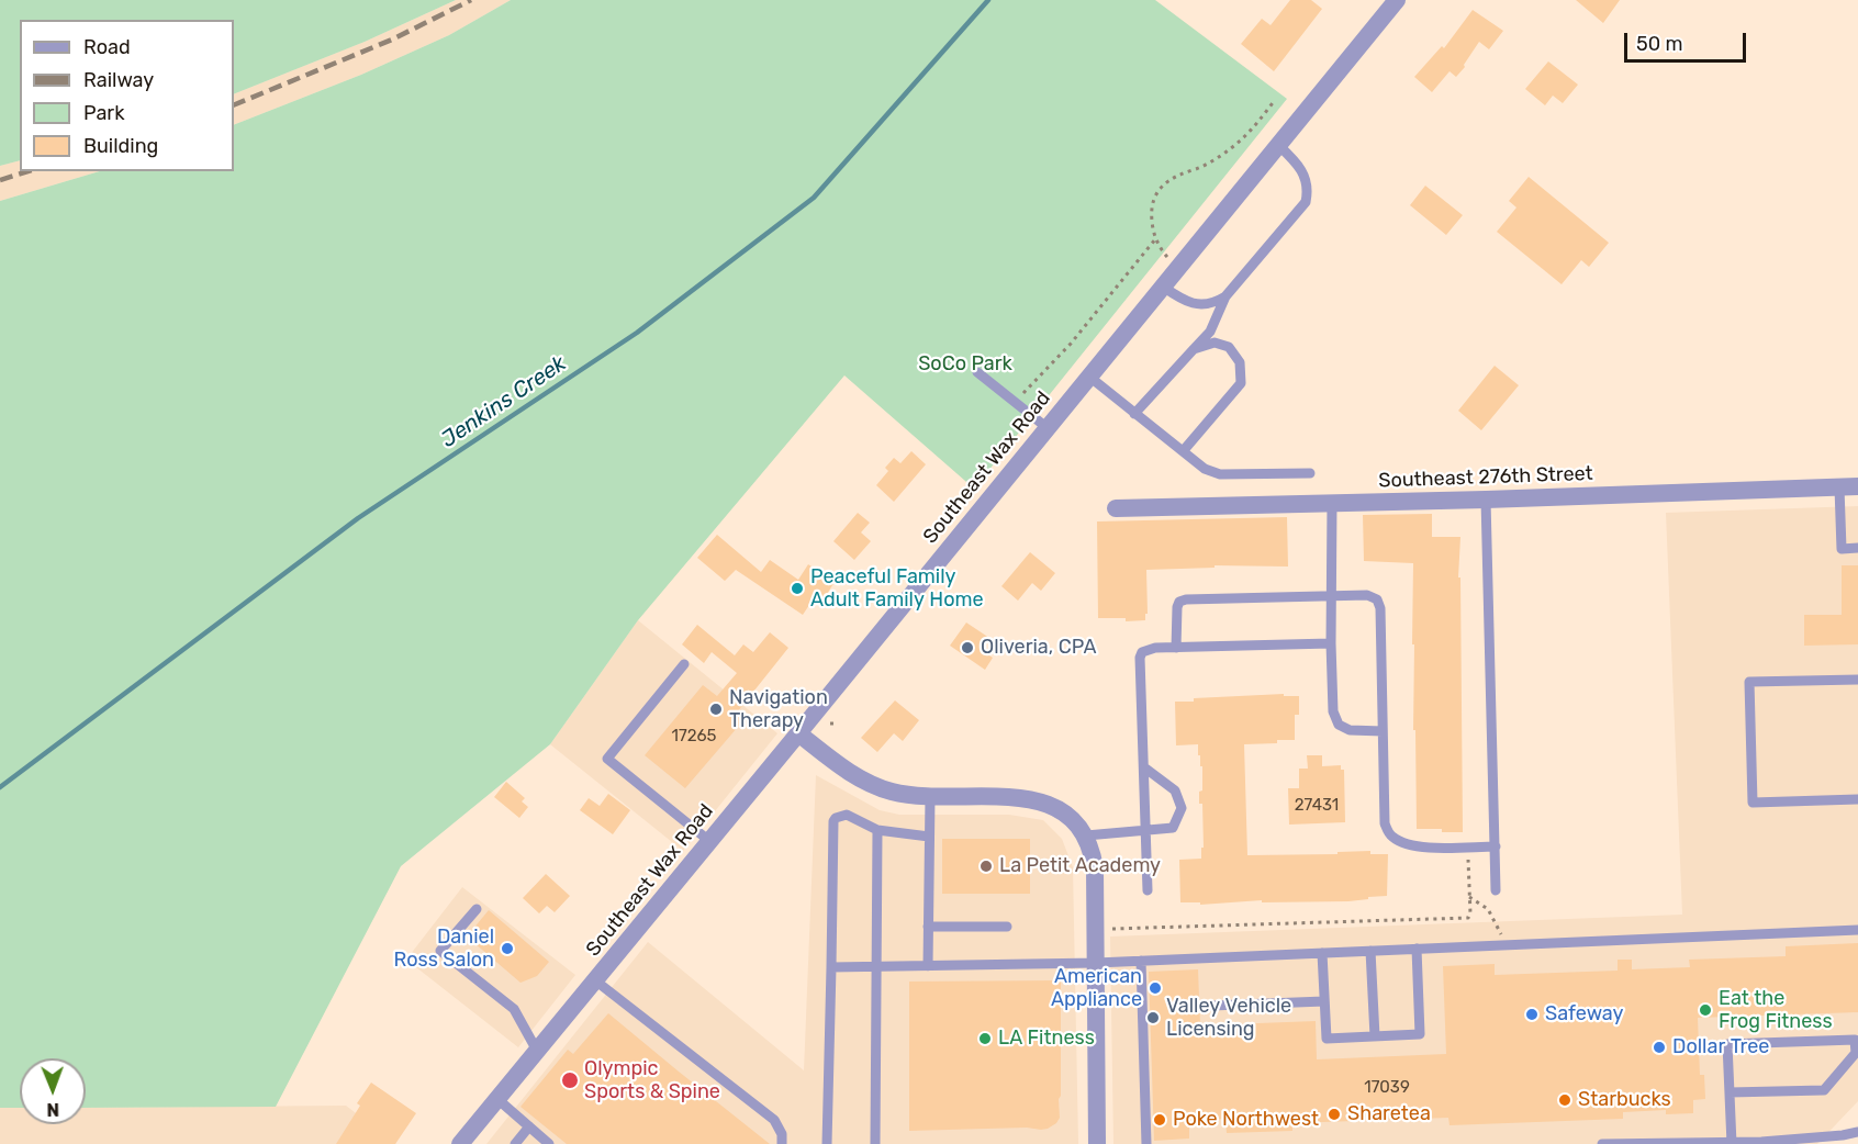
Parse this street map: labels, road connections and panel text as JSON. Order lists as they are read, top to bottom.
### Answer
{
  "streets": {
    "street": ["Southeast Wax Road", "Southeast 276th Street"]
  },
  "water": ["Jenkins Creek"],
  "parks": ["SoCo Park"],
  "places": [
    "Peaceful Family Adult Family Home",
    "Oliveria, CPA",
    "Navigation Therapy",
    "La Petit Academy",
    "Daniel Ross Salon",
    "American Appliance",
    "Eat the Frog Fitness",
    "Safeway",
    "Valley Vehicle Licensing",
    "LA Fitness",
    "Dollar Tree",
    "Olympic Sports & Spine",
    "Starbucks",
    "Sharetea",
    "Poke Northwest"
  ],
  "house_numbers": ["17265", "27431", "17039"],
  "legend": [
    "Road",
    "Railway",
    "Park",
    "Building"
  ],
  "scale_bar": "50 m",
  "north": "bottom"
}
